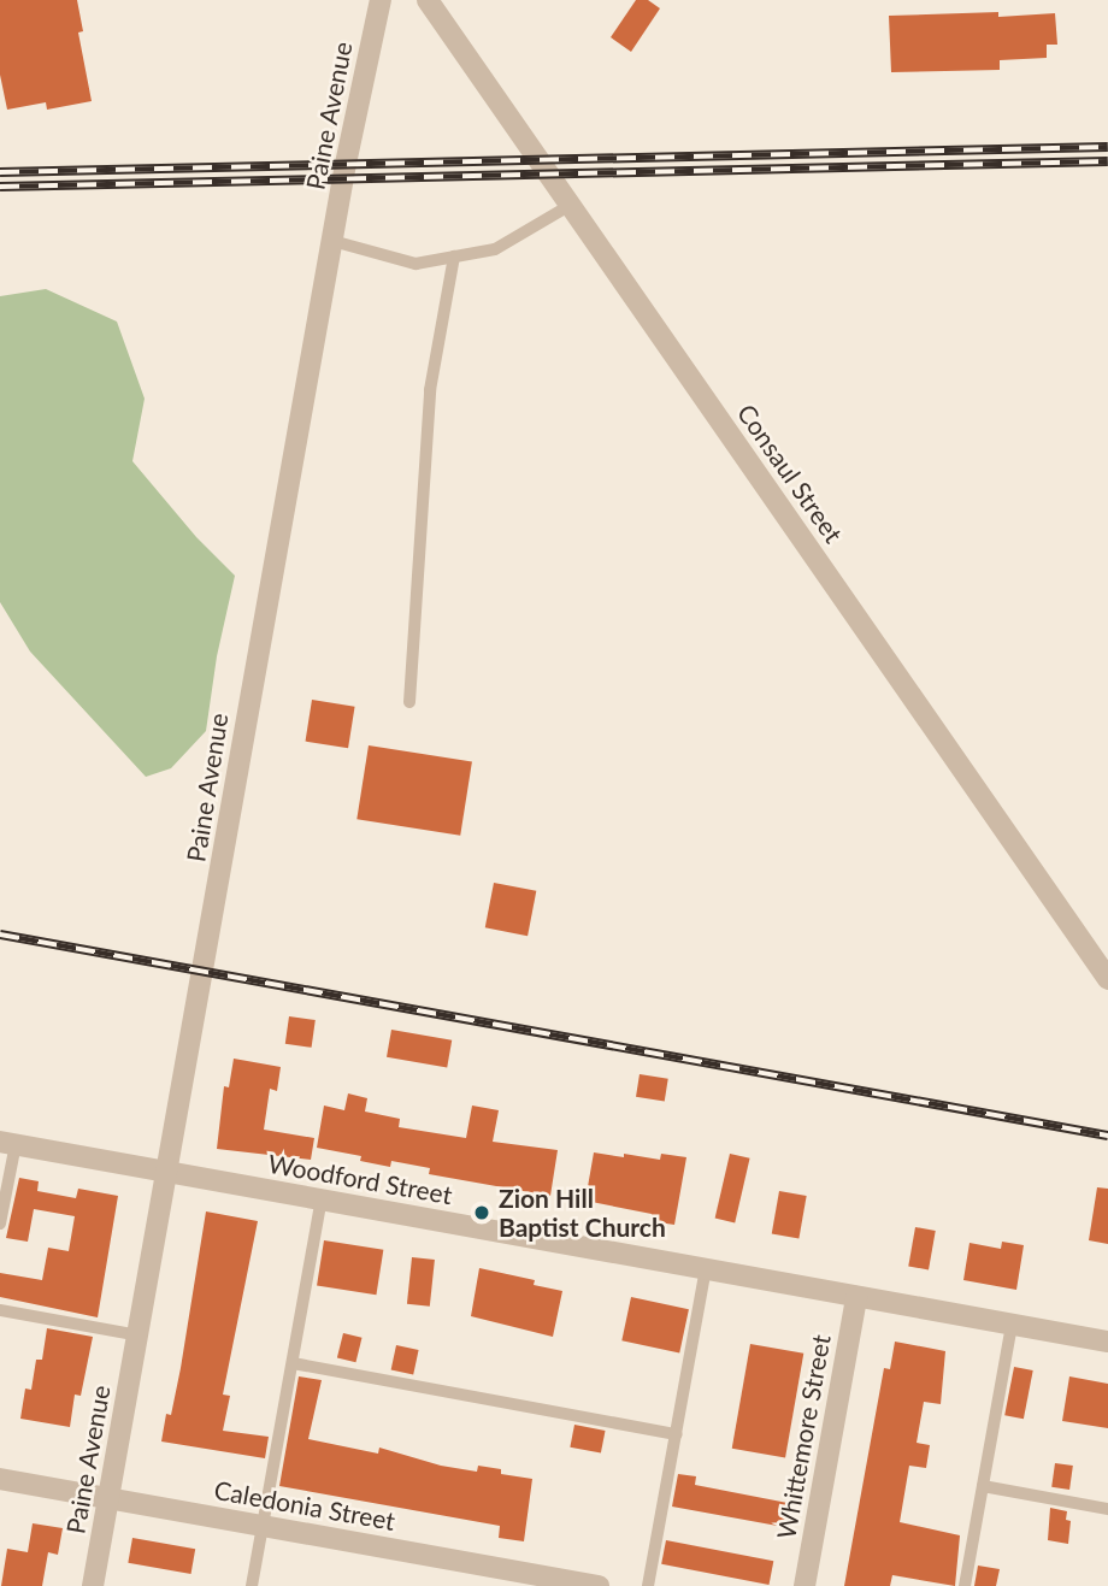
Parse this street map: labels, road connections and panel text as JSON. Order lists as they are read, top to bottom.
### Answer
{
  "streets": {
    "street": [
      "Paine Avenue",
      "Consaul Street",
      "Woodford Street",
      "Whittemore Street",
      "Caledonia Street"
    ]
  },
  "crossings": [
    ["Paine Avenue", "Woodford Street"],
    ["Paine Avenue", "Caledonia Street"],
    ["Woodford Street", "Whittemore Street"]
  ],
  "places": ["Zion Hill Baptist Church"]
}
